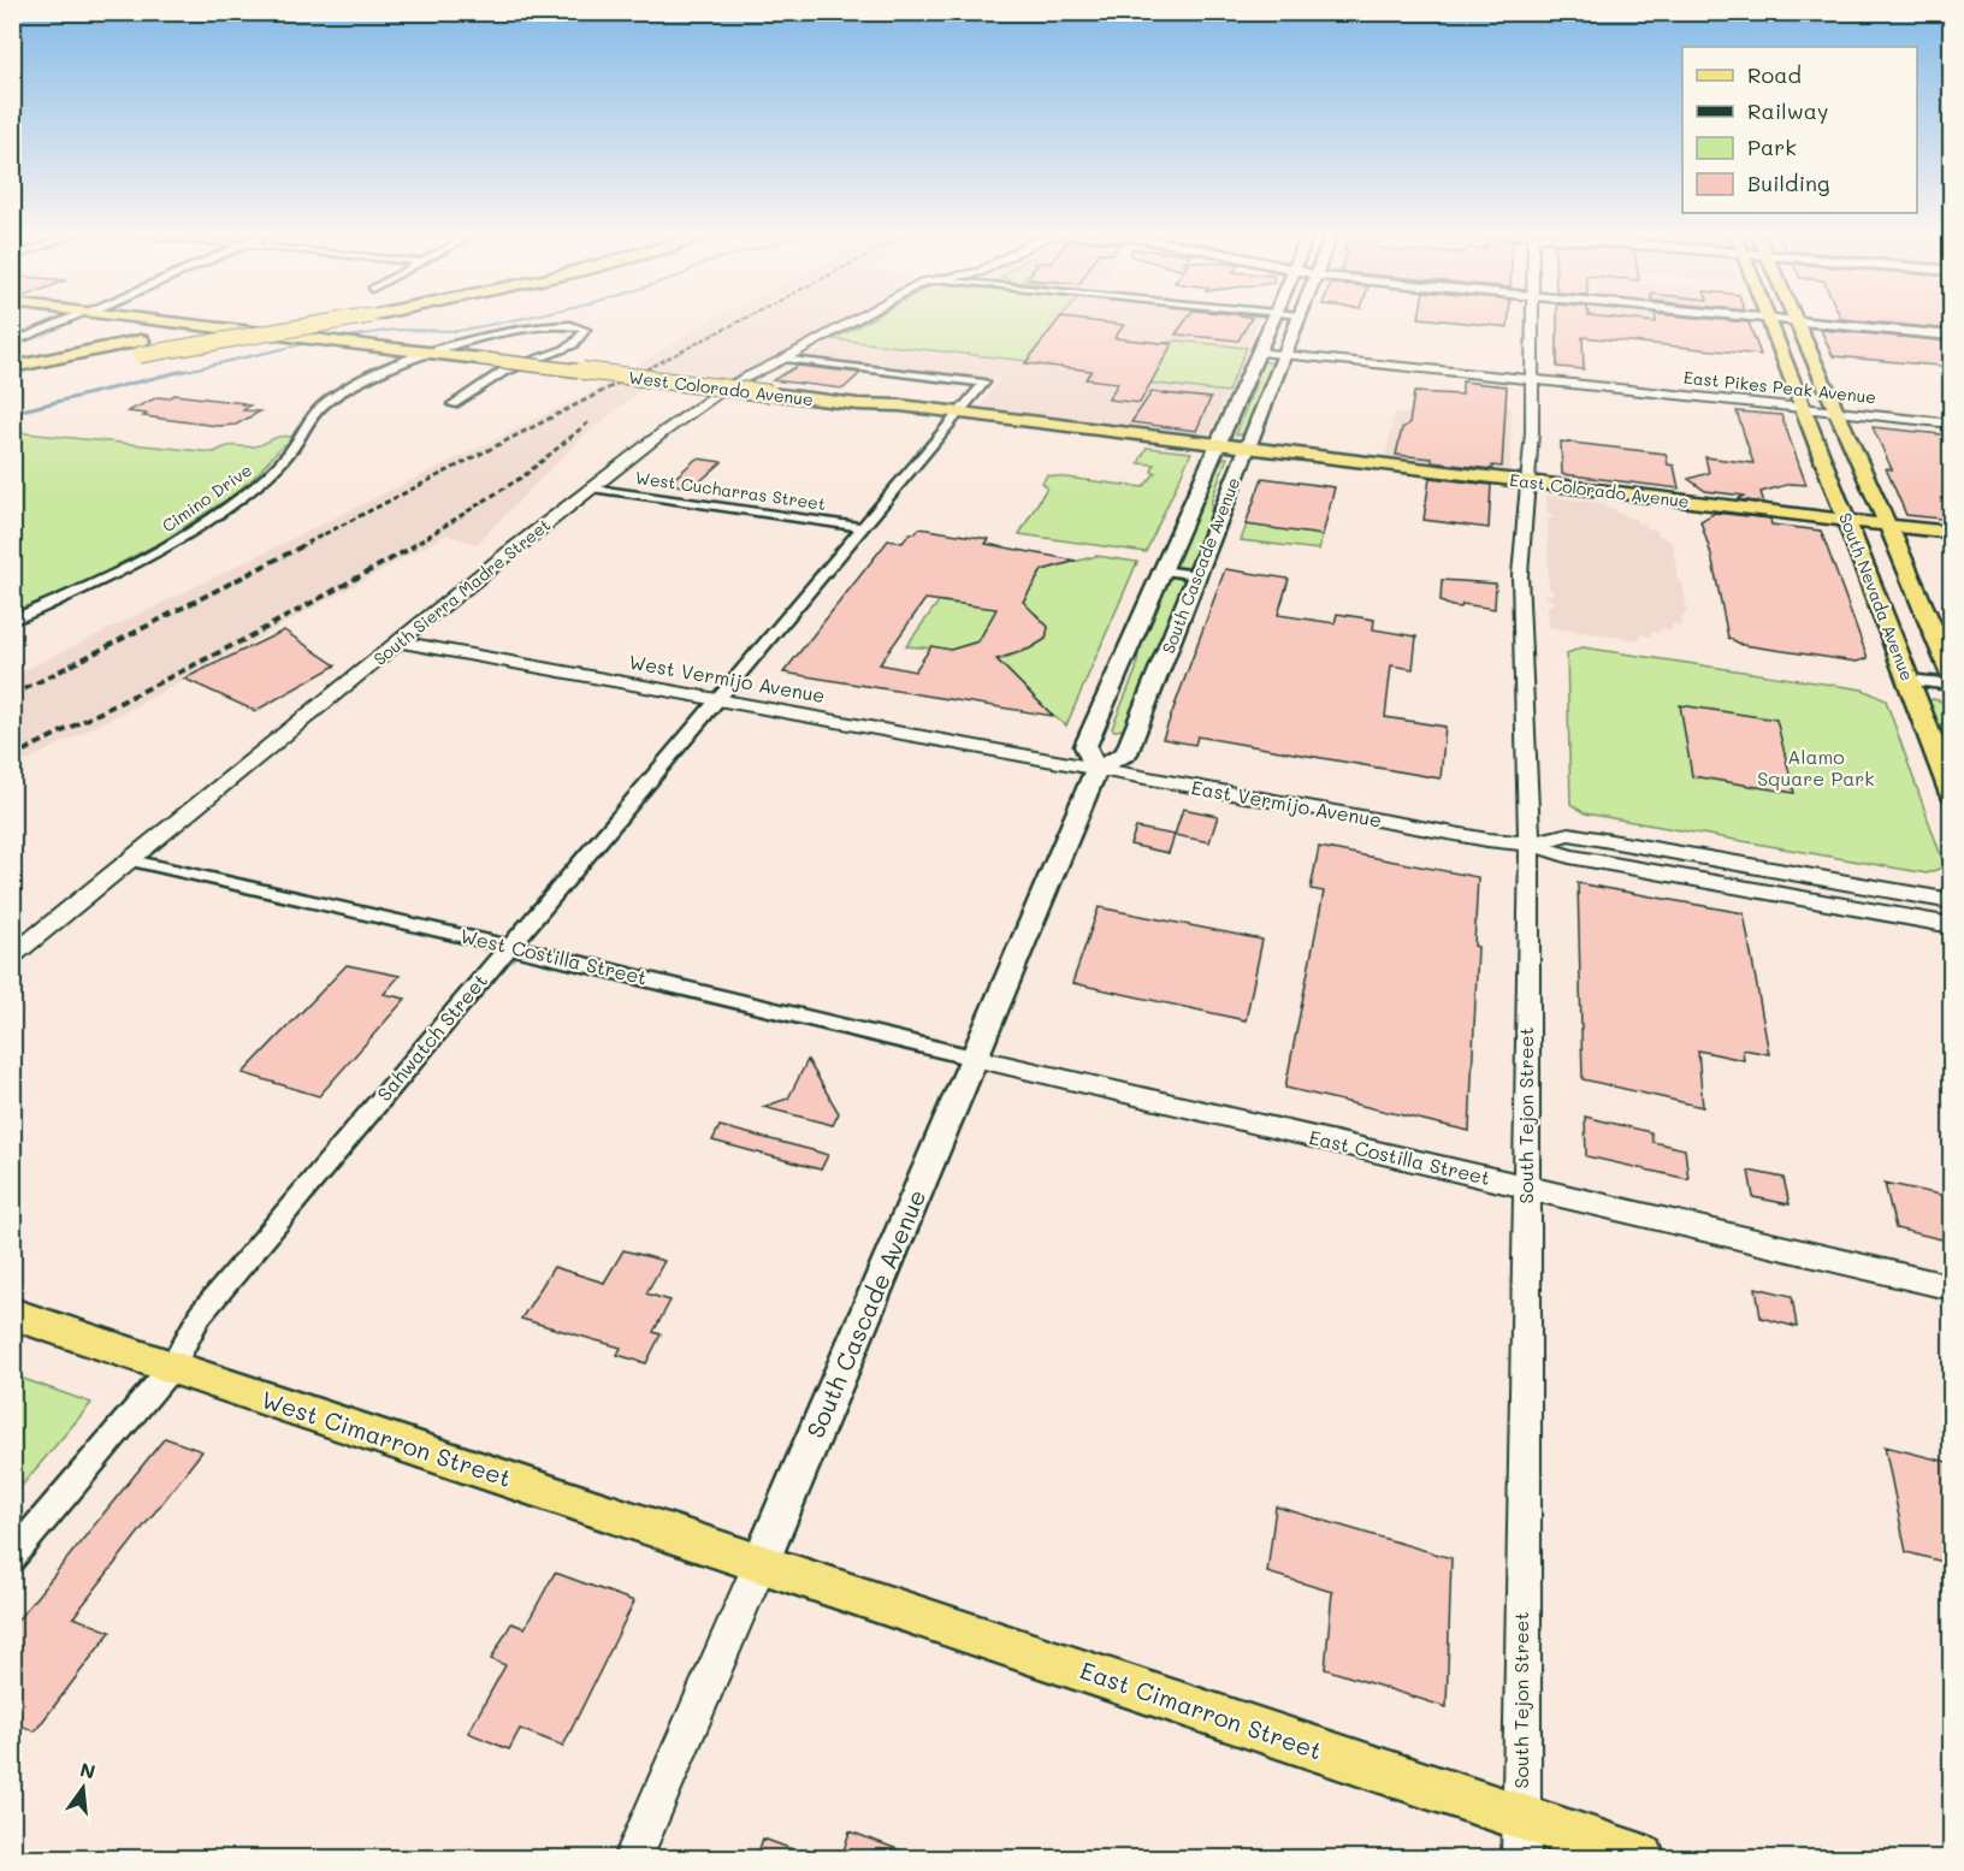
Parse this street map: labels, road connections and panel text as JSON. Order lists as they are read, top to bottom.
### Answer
{
  "streets": {
    "main road": [
      "West Colorado Avenue",
      "East Colorado Avenue",
      "South Cascade Avenue",
      "South Nevada Avenue",
      "West Cimarron Street",
      "East Cimarron Street"
    ],
    "street": [
      "East Pikes Peak Avenue",
      "West Cucharras Street",
      "Cimino Drive",
      "South Sierra Madre Street",
      "West Vermijo Avenue",
      "East Vermijo Avenue",
      "West Costilla Street",
      "Sahwatch Street",
      "South Tejon Street",
      "East Costilla Street"
    ]
  },
  "crossings": [
    ["East Pikes Peak Avenue", "South Cascade Avenue"],
    ["East Pikes Peak Avenue", "South Nevada Avenue"],
    ["East Pikes Peak Avenue", "South Tejon Street"],
    ["West Colorado Avenue", "East Colorado Avenue"],
    ["West Colorado Avenue", "Cimino Drive"],
    ["West Colorado Avenue", "South Cascade Avenue"],
    ["West Colorado Avenue", "Sahwatch Street"],
    ["West Cucharras Street", "South Sierra Madre Street"],
    ["West Cucharras Street", "Sahwatch Street"],
    ["East Colorado Avenue", "South Cascade Avenue"],
    ["East Colorado Avenue", "South Nevada Avenue"],
    ["East Colorado Avenue", "South Tejon Street"],
    ["South Cascade Avenue", "East Vermijo Avenue"],
    ["South Cascade Avenue", "West Costilla Street"],
    ["South Cascade Avenue", "East Costilla Street"],
    ["South Cascade Avenue", "West Cimarron Street"],
    ["South Cascade Avenue", "East Cimarron Street"],
    ["South Sierra Madre Street", "West Vermijo Avenue"],
    ["South Sierra Madre Street", "West Costilla Street"],
    ["West Vermijo Avenue", "East Vermijo Avenue"],
    ["West Vermijo Avenue", "Sahwatch Street"],
    ["East Vermijo Avenue", "South Tejon Street"],
    ["West Costilla Street", "Sahwatch Street"],
    ["West Costilla Street", "East Costilla Street"],
    ["Sahwatch Street", "West Cimarron Street"],
    ["South Tejon Street", "East Costilla Street"],
    ["South Tejon Street", "East Cimarron Street"],
    ["West Cimarron Street", "East Cimarron Street"]
  ],
  "parks": ["Alamo Square Park"],
  "legend": [
    "Road",
    "Railway",
    "Park",
    "Building"
  ],
  "north": "top"
}
